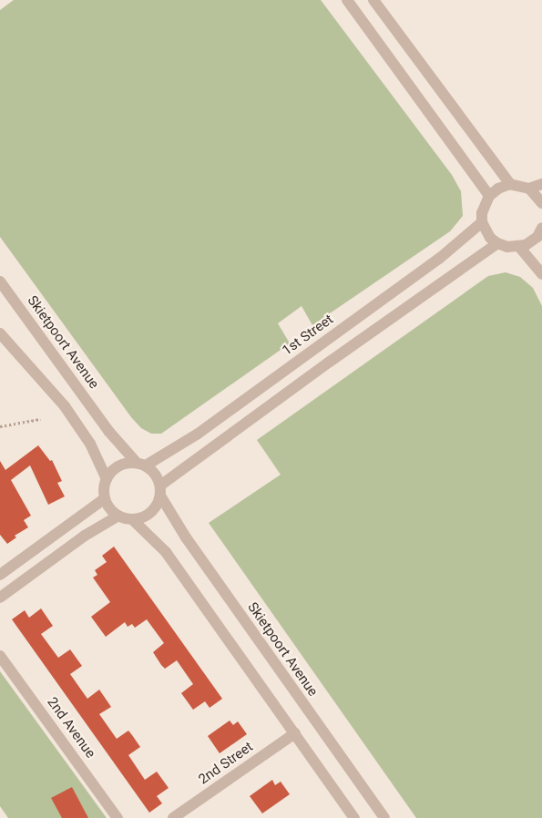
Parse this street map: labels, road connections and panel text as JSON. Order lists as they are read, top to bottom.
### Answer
{
  "streets": {
    "street": [
      "1st Street",
      "Skietpoort Avenue",
      "2nd Avenue",
      "2nd Street"
    ]
  },
  "crossings": [
    ["1st Street", "Skietpoort Avenue"]
  ]
}
